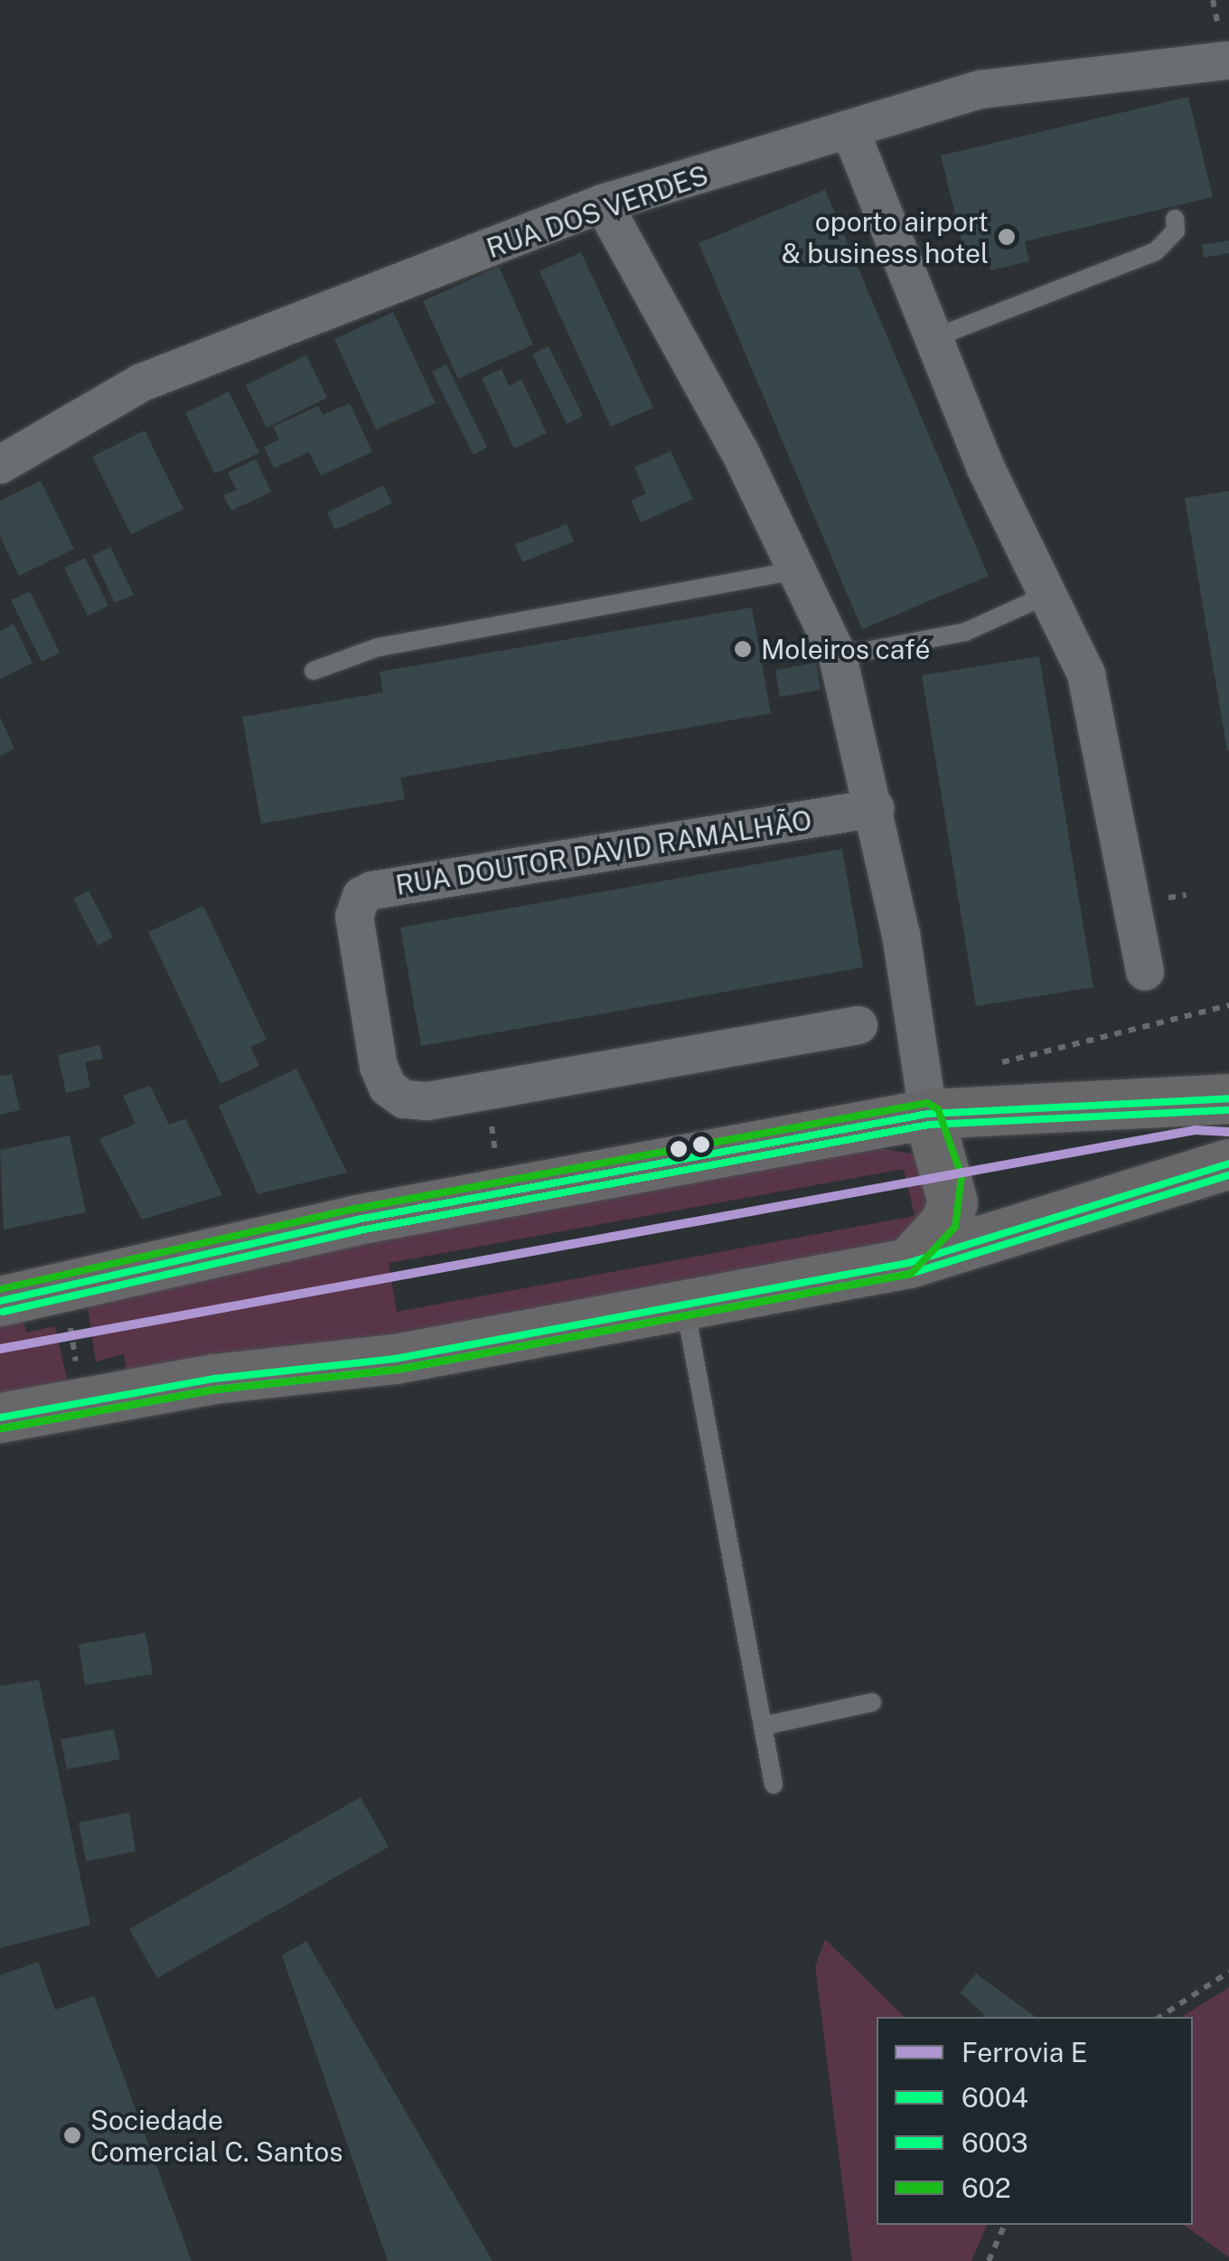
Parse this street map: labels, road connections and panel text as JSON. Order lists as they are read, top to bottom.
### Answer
{
  "streets": {
    "street": ["RUA DOS VERDES", "RUA DOUTOR DAVID RAMALHÃO"]
  },
  "places": ["oporto airport & business hotel", "Moleiros café", "Sociedade Comercial C. Santos"],
  "lines": [
    "transit line 6004",
    "transit line 602",
    "transit line 6003",
    "rail line E"
  ],
  "legend": [
    "Ferrovia E",
    "6004",
    "6003",
    "602"
  ]
}
